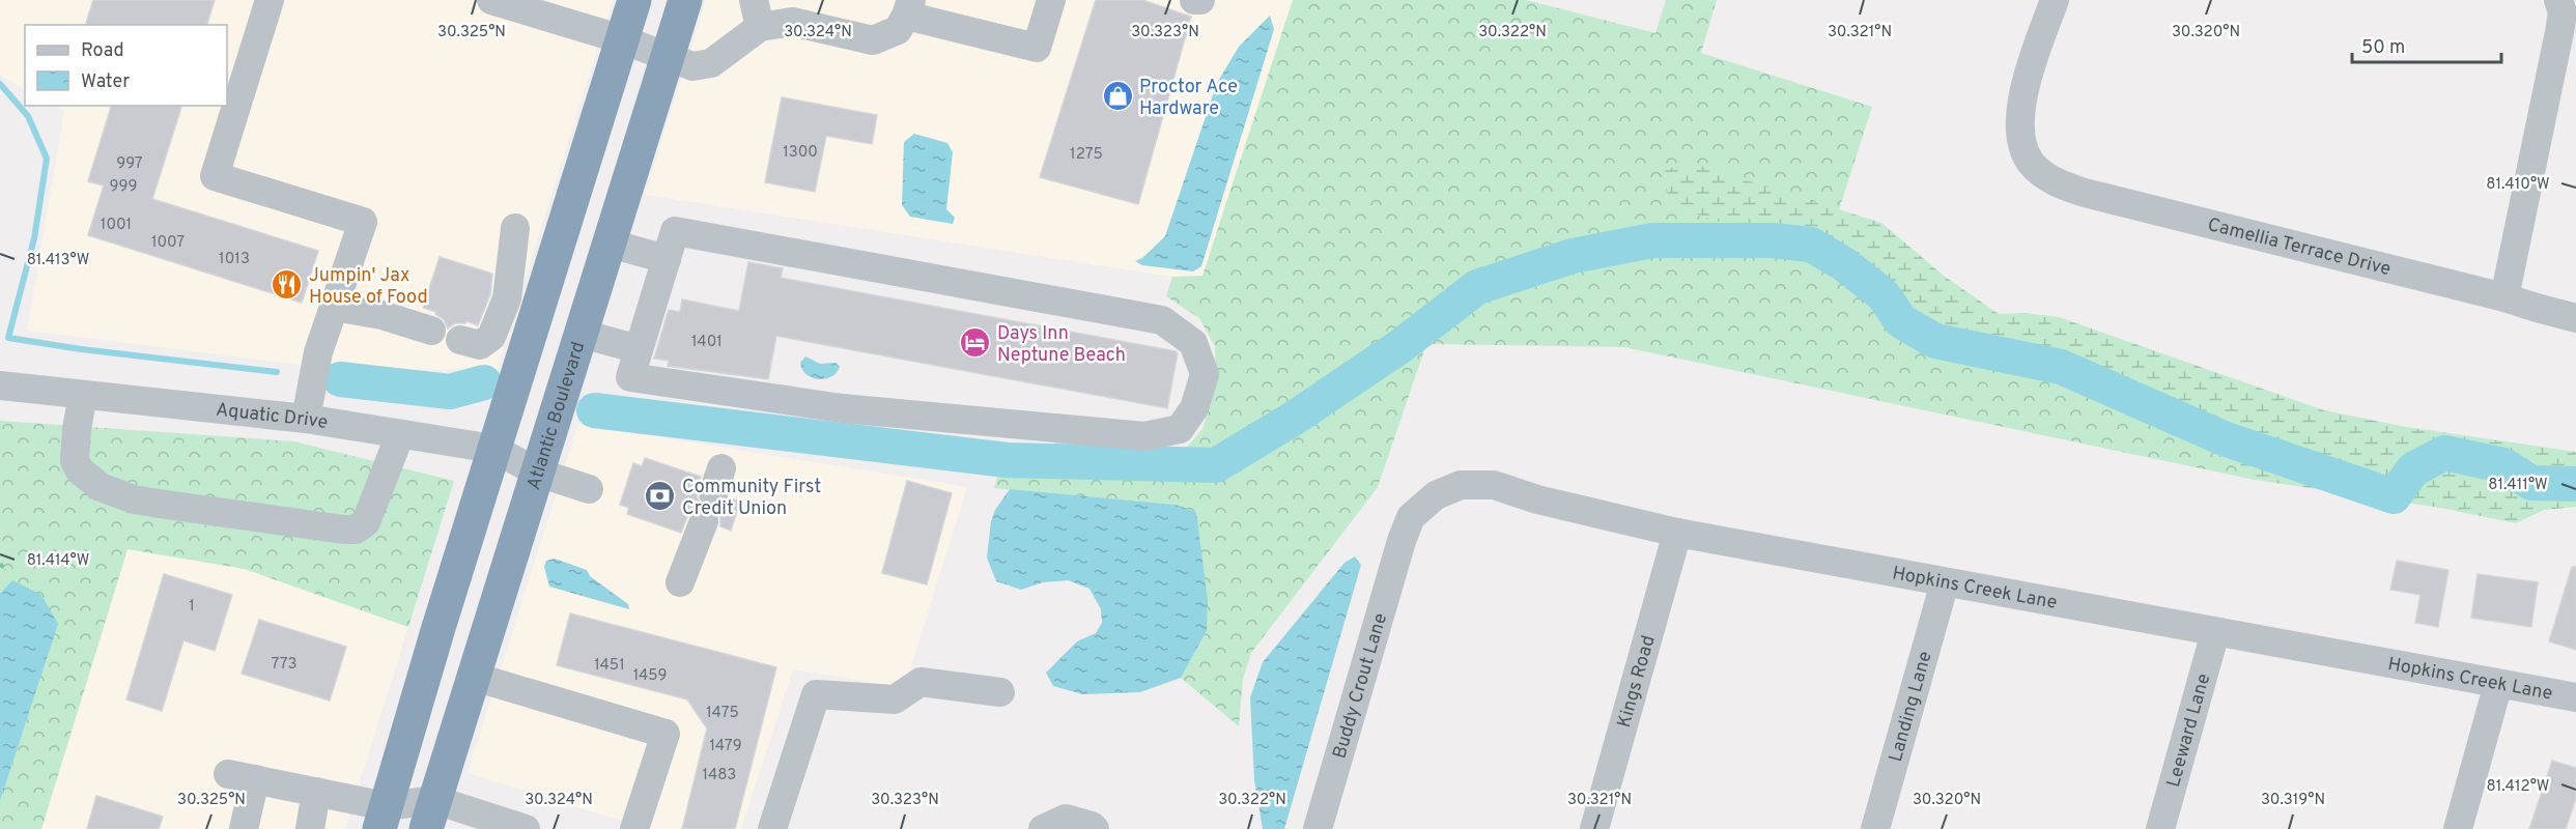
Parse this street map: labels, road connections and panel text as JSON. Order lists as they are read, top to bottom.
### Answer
{
  "streets": {
    "highway": ["Atlantic Boulevard"],
    "street": [
      "Camellia Terrace Drive",
      "Aquatic Drive",
      "Hopkins Creek Lane",
      "Kings Road",
      "Buddy Crout Lane",
      "Landing Lane",
      "Leeward Lane"
    ]
  },
  "crossings": [
    ["Atlantic Boulevard", "Aquatic Drive"],
    ["Hopkins Creek Lane", "Kings Road"],
    ["Hopkins Creek Lane", "Buddy Crout Lane"],
    ["Hopkins Creek Lane", "Landing Lane"],
    ["Hopkins Creek Lane", "Leeward Lane"]
  ],
  "places": {
    "shop": ["Proctor Ace Hardware"],
    "restaurant": ["Jumpin' Jax House of Food"],
    "hotel": ["Days Inn Neptune Beach"],
    "bank": ["Community First Credit Union"]
  },
  "house_numbers": [
    "1300",
    "1275",
    "997",
    "999",
    "1001",
    "1007",
    "1013",
    "1401",
    "1",
    "773",
    "1451",
    "1459",
    "1475",
    "1479",
    "1483"
  ],
  "legend": ["Road", "Water"],
  "scale_bar": "50 m",
  "coordinates": [
    "30.325°N",
    "30.324°N",
    "30.323°N",
    "30.322°N",
    "30.321°N",
    "30.320°N",
    "81.410°W",
    "81.413°W",
    "81.411°W",
    "81.414°W",
    "81.412°W",
    "30.319°N"
  ]
}
